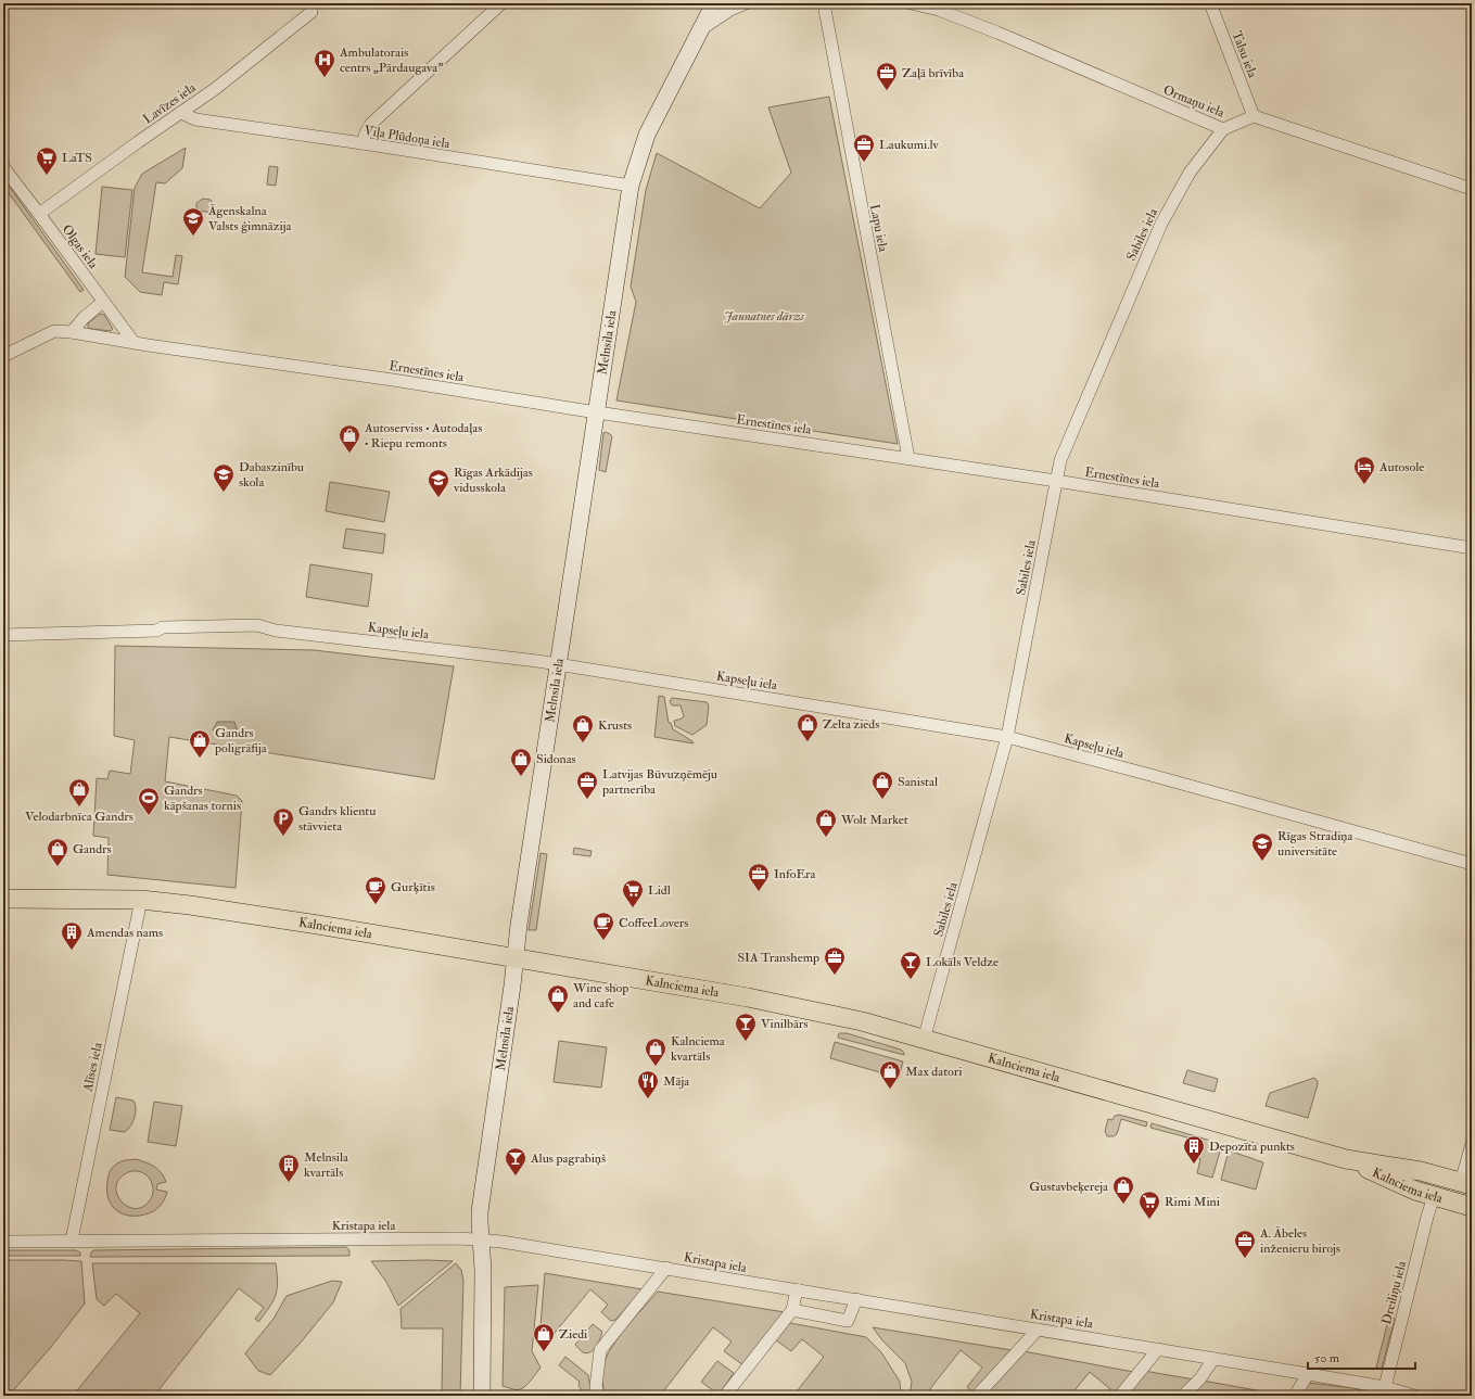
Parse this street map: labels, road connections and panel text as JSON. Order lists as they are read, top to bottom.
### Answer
{
  "streets": {
    "main road": ["Kalnciema iela"],
    "street": [
      "Talsu iela",
      "Ormaņu iela",
      "Lavīzes iela",
      "Viļa Plūdoņa iela",
      "Lapu iela",
      "Sabiles iela",
      "Olgas iela",
      "Melnsila iela",
      "Ernestīnes iela",
      "Kapseļu iela",
      "Alīses iela",
      "Kristapa iela",
      "Dreiliņu iela"
    ]
  },
  "crossings": [
    ["Talsu iela", "Ormaņu iela"],
    ["Ormaņu iela", "Sabiles iela"],
    ["Lavīzes iela", "Viļa Plūdoņa iela"],
    ["Lavīzes iela", "Olgas iela"],
    ["Viļa Plūdoņa iela", "Melnsila iela"],
    ["Lapu iela", "Ernestīnes iela"],
    ["Sabiles iela", "Ernestīnes iela"],
    ["Sabiles iela", "Kapseļu iela"],
    ["Sabiles iela", "Kalnciema iela"],
    ["Olgas iela", "Ernestīnes iela"],
    ["Melnsila iela", "Ernestīnes iela"],
    ["Melnsila iela", "Kapseļu iela"],
    ["Melnsila iela", "Kalnciema iela"],
    ["Melnsila iela", "Kristapa iela"],
    ["Kalnciema iela", "Alīses iela"],
    ["Kalnciema iela", "Dreiliņu iela"],
    ["Alīses iela", "Kristapa iela"],
    ["Kristapa iela", "Dreiliņu iela"]
  ],
  "parks": ["Jaunatnes dārzs"],
  "places": {
    "hospital": ["Ambulatorais centrs „Pārdaugava”"],
    "office": [
      "Zaļā brīvība",
      "Laukumi.lv",
      "Latvijas Būvuzņēmēju partnerība",
      "InfoEra",
      "SIA Transhemp",
      "A. Ābeles inženieru birojs"
    ],
    "supermarket": ["LaTS", "Lidl", "Rimi Mini"],
    "school or university": [
      "Āgenskalna Valsts ģimnāzija",
      "Dabaszinību skola",
      "Rīgas Arkādijas vidusskola",
      "Rīgas Stradiņa universitāte"
    ],
    "shop": [
      "Autoserviss • Autodaļas • Riepu remonts",
      "Zelta zieds",
      "Krusts",
      "Gandrs poligrāfija",
      "Sidonas",
      "Sanistal",
      "Velodarbnīca Gandrs",
      "Wolt Market",
      "Gandrs",
      "Wine shop and cafe",
      "Kalnciema kvartāls",
      "Max datori",
      "Gustavbeķereja",
      "Ziedi"
    ],
    "hotel": ["Autosole"],
    "sports": ["Gandrs kāpšanas tornis"],
    "parking": ["Gandrs klientu stāvvieta"],
    "cafe": ["Gurķītis", "CoffeeLovers"],
    "building": ["Amendas nams", "Depozīta punkts", "Melnsila kvartāls"],
    "bar": ["Lokāls Veldze", "Vinilbārs", "Alus pagrabiņš"],
    "restaurant": ["Māja"]
  },
  "scale_bar": "50 m"
}
